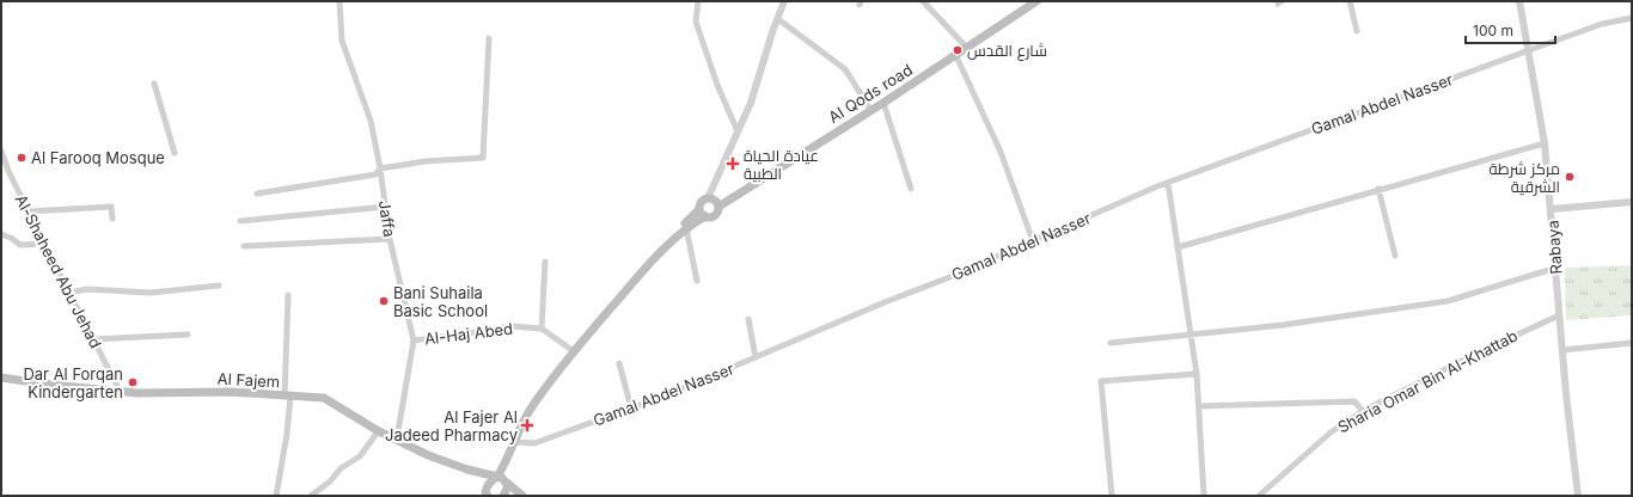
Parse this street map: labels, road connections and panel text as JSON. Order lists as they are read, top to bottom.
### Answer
{
  "streets": {
    "main road": ["Al Qods road", "Al Fajem"],
    "street": [
      "Gamal Abdel Nasser",
      "Jaffa",
      "Rabaya",
      "Al-Shaheed Abu Jehad",
      "Al-Haj Abed",
      "Sharia Omar Bin Al-Khattab"
    ]
  },
  "crossings": [
    ["Gamal Abdel Nasser", "Rabaya"],
    ["Jaffa", "Al-Haj Abed"],
    ["Jaffa", "Al Fajem"],
    ["Rabaya", "Sharia Omar Bin Al-Khattab"],
    ["Al-Shaheed Abu Jehad", "Al Fajem"]
  ],
  "places": {
    "other": [
      "شارع القدس",
      "Al Farooq Mosque",
      "مركز شرطة الشرقية",
      "Bani Suhaila Basic School",
      "Dar Al Forqan Kindergarten"
    ],
    "health": ["عيادة الحياة الطبية", "Al Fajer Al Jadeed Pharmacy"]
  },
  "scale_bar": "100 m"
}
